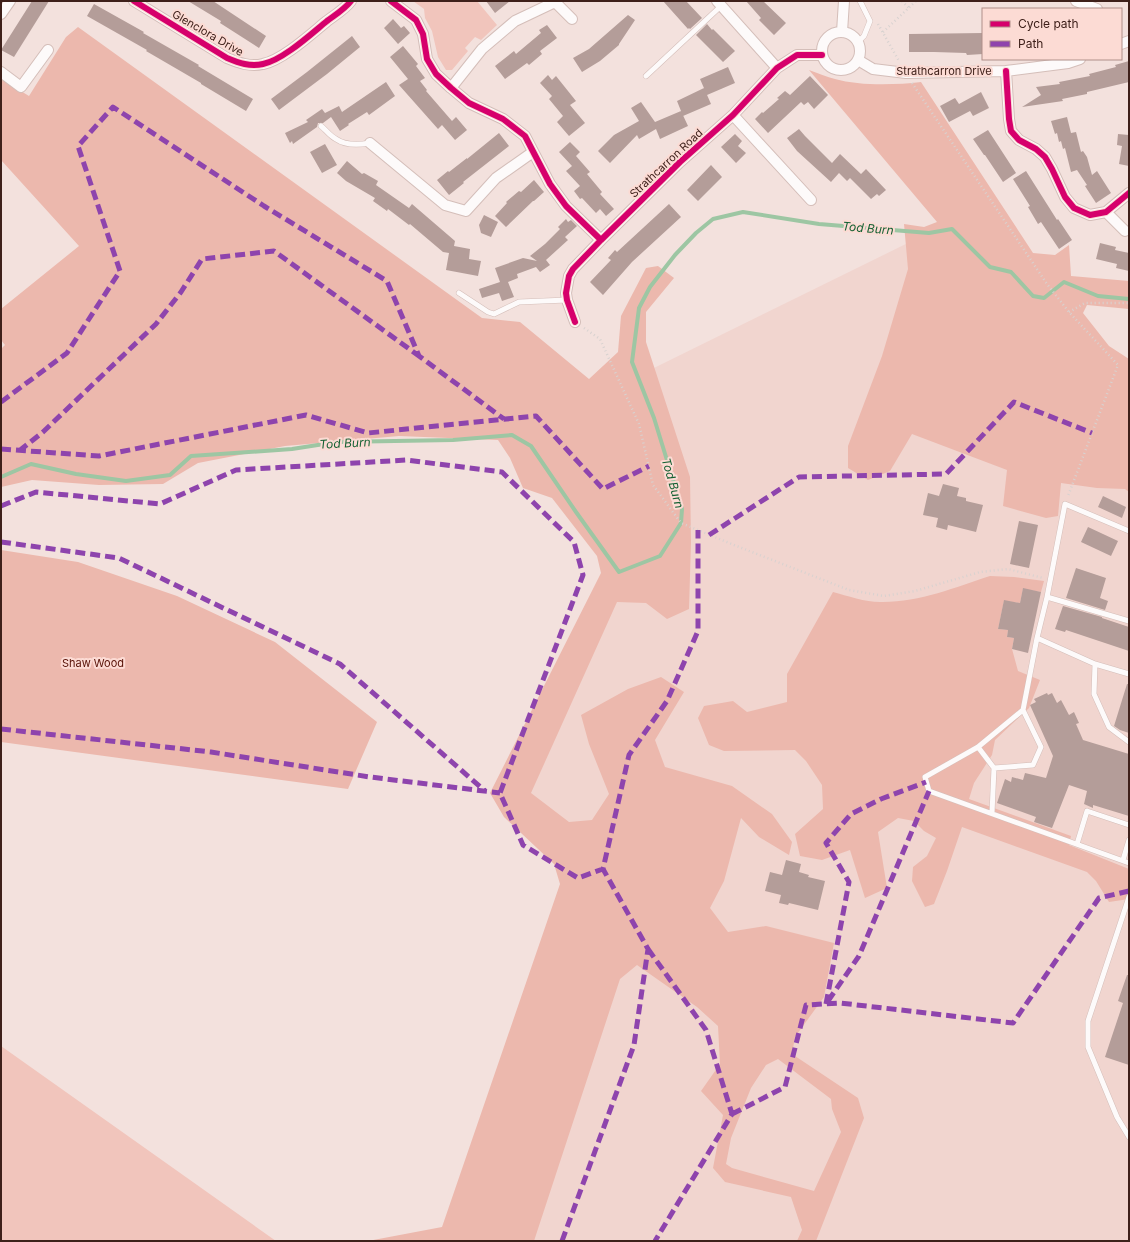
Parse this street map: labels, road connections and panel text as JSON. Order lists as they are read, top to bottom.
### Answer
{
  "streets": {
    "street": ["Glenclora Drive", "Strathcarron Drive", "Strathcarron Road"]
  },
  "crossings": [
    ["Strathcarron Drive", "Strathcarron Road"]
  ],
  "water": ["Tod Burn"],
  "parks": ["Shaw Wood"],
  "legend": ["Cycle path", "Path"]
}
